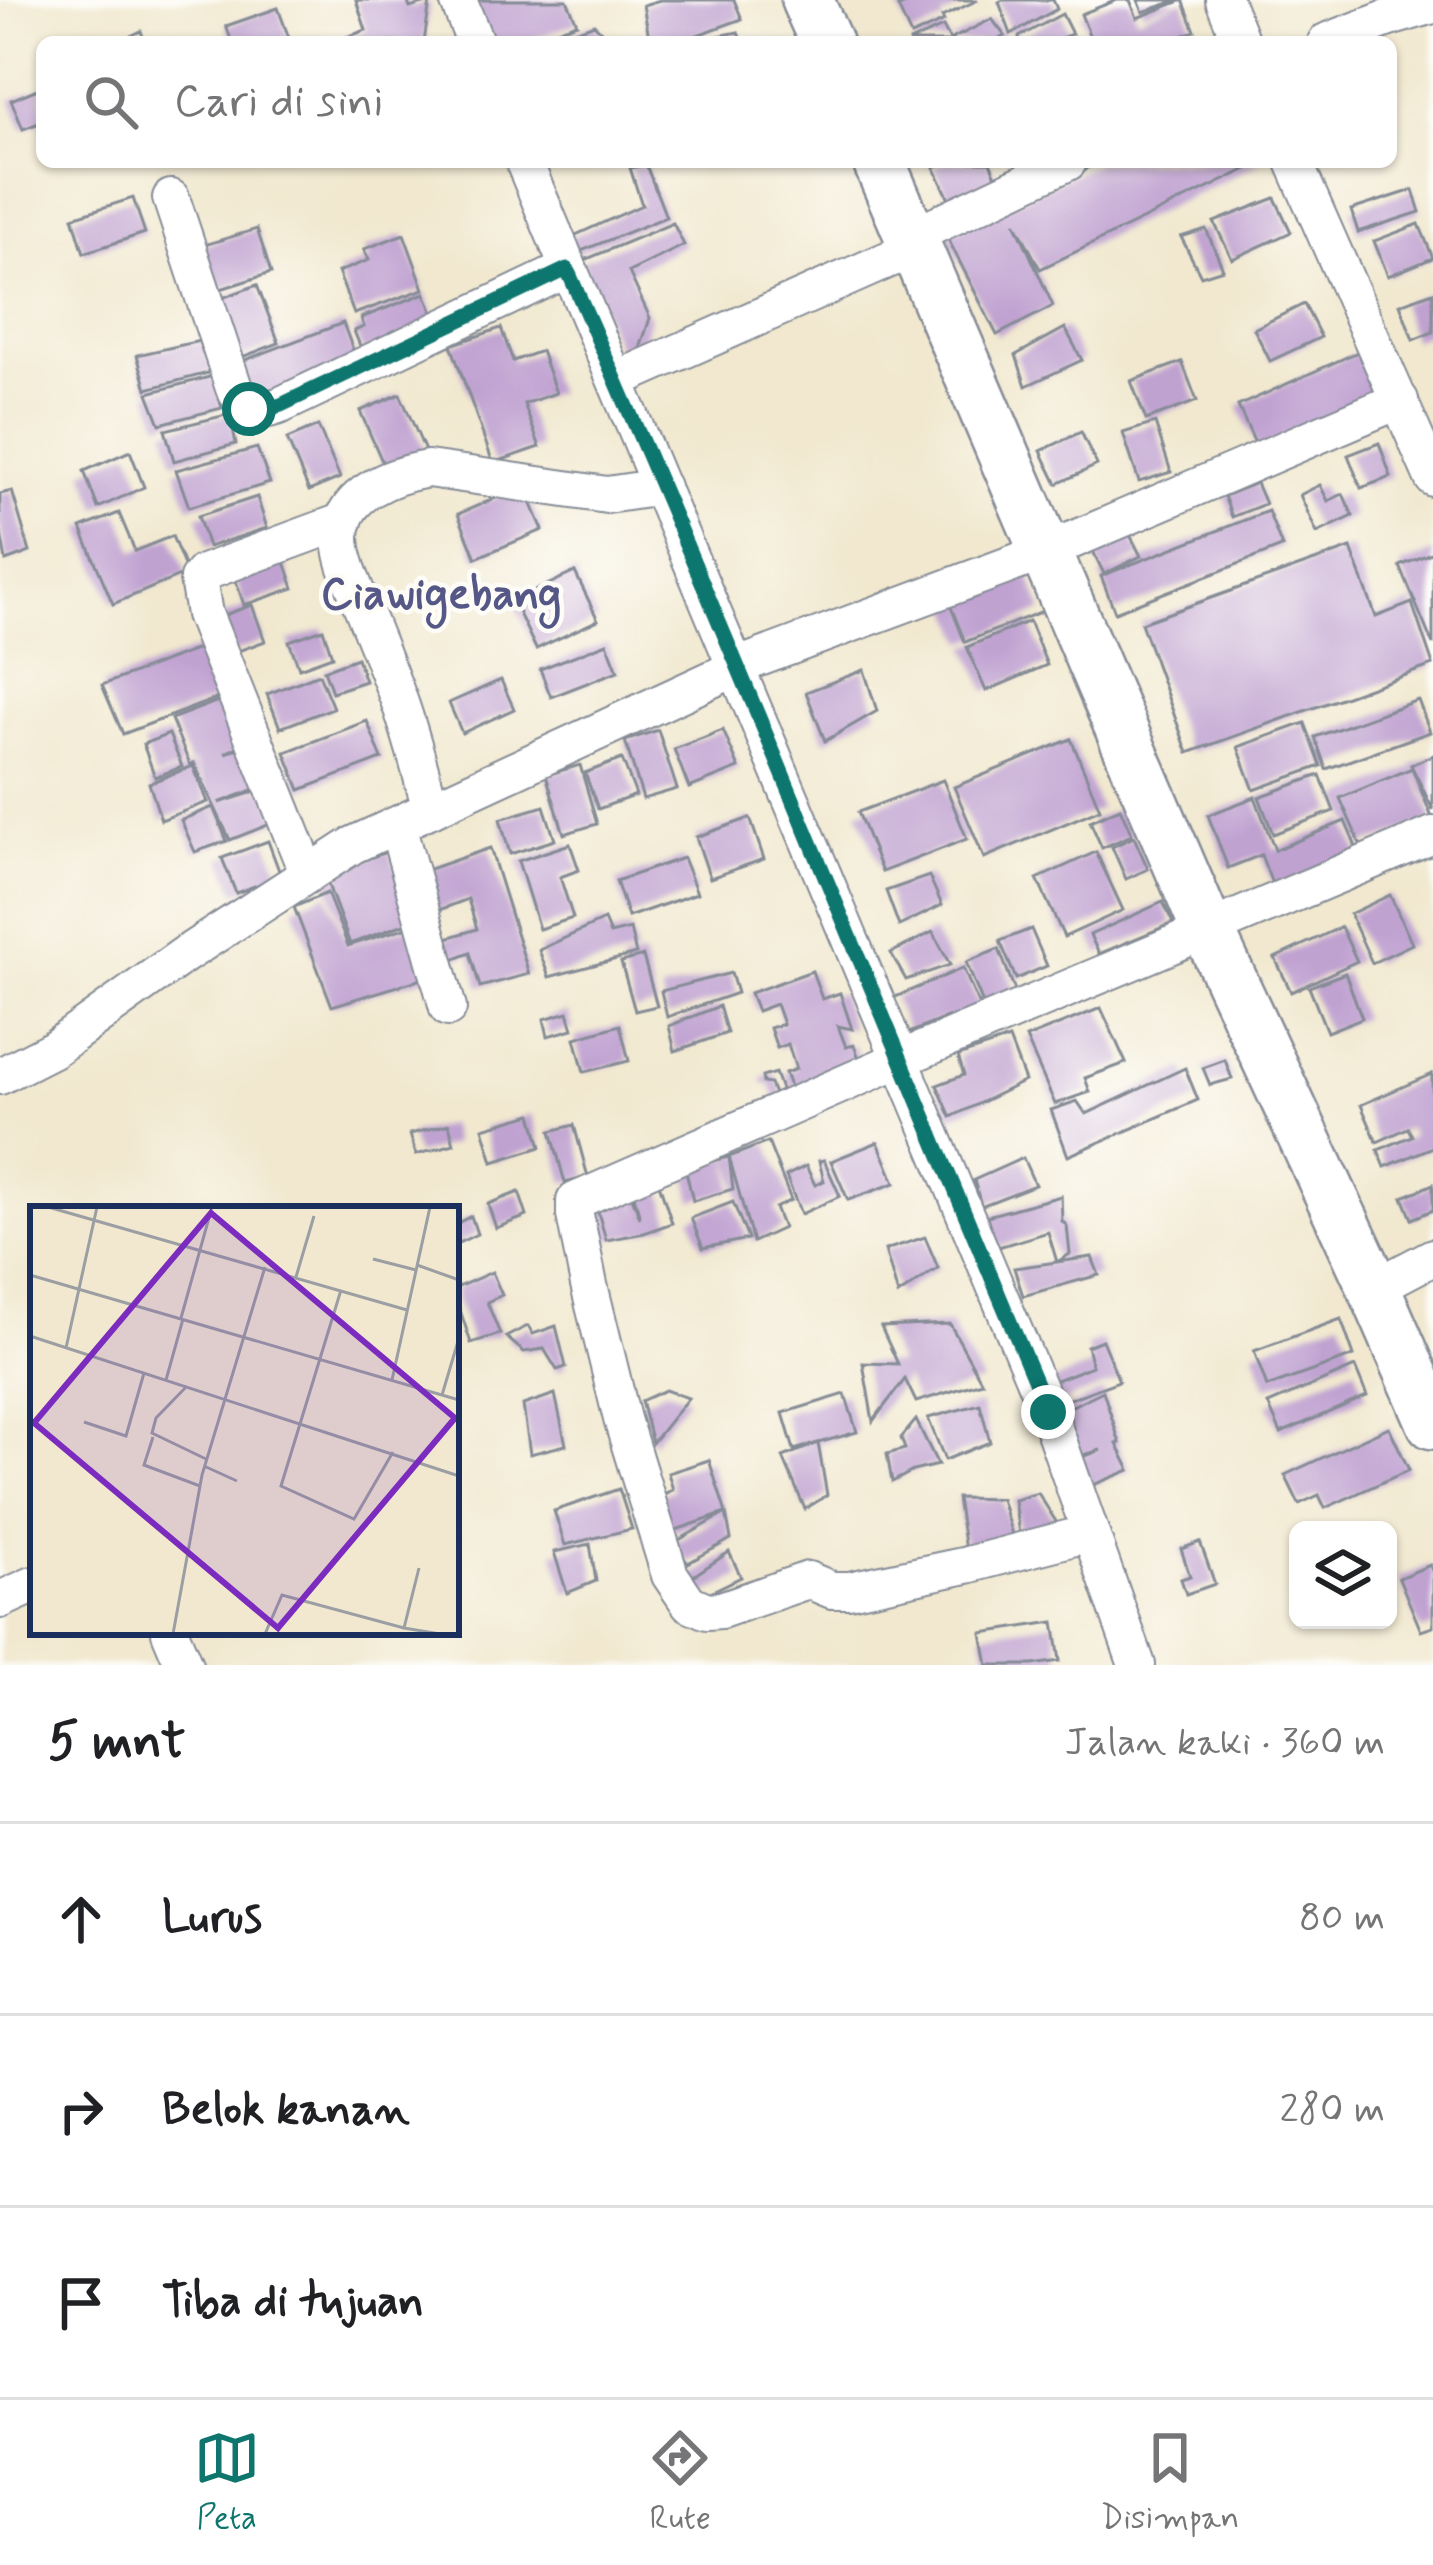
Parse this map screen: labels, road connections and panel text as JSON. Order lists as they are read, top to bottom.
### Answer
{
  "districts": ["Ciawigebang"],
  "page": {
    "search": "Cari di sini",
    "heading": ["5 mnt", "Jalan kaki · 360 m"],
    "list": [
      ["Lurus", "80 m"],
      ["Belok kanan", "280 m"],
      "Tiba di tujuan"
    ],
    "nav": ["Peta", "Rute", "Disimpan"]
  }
}
